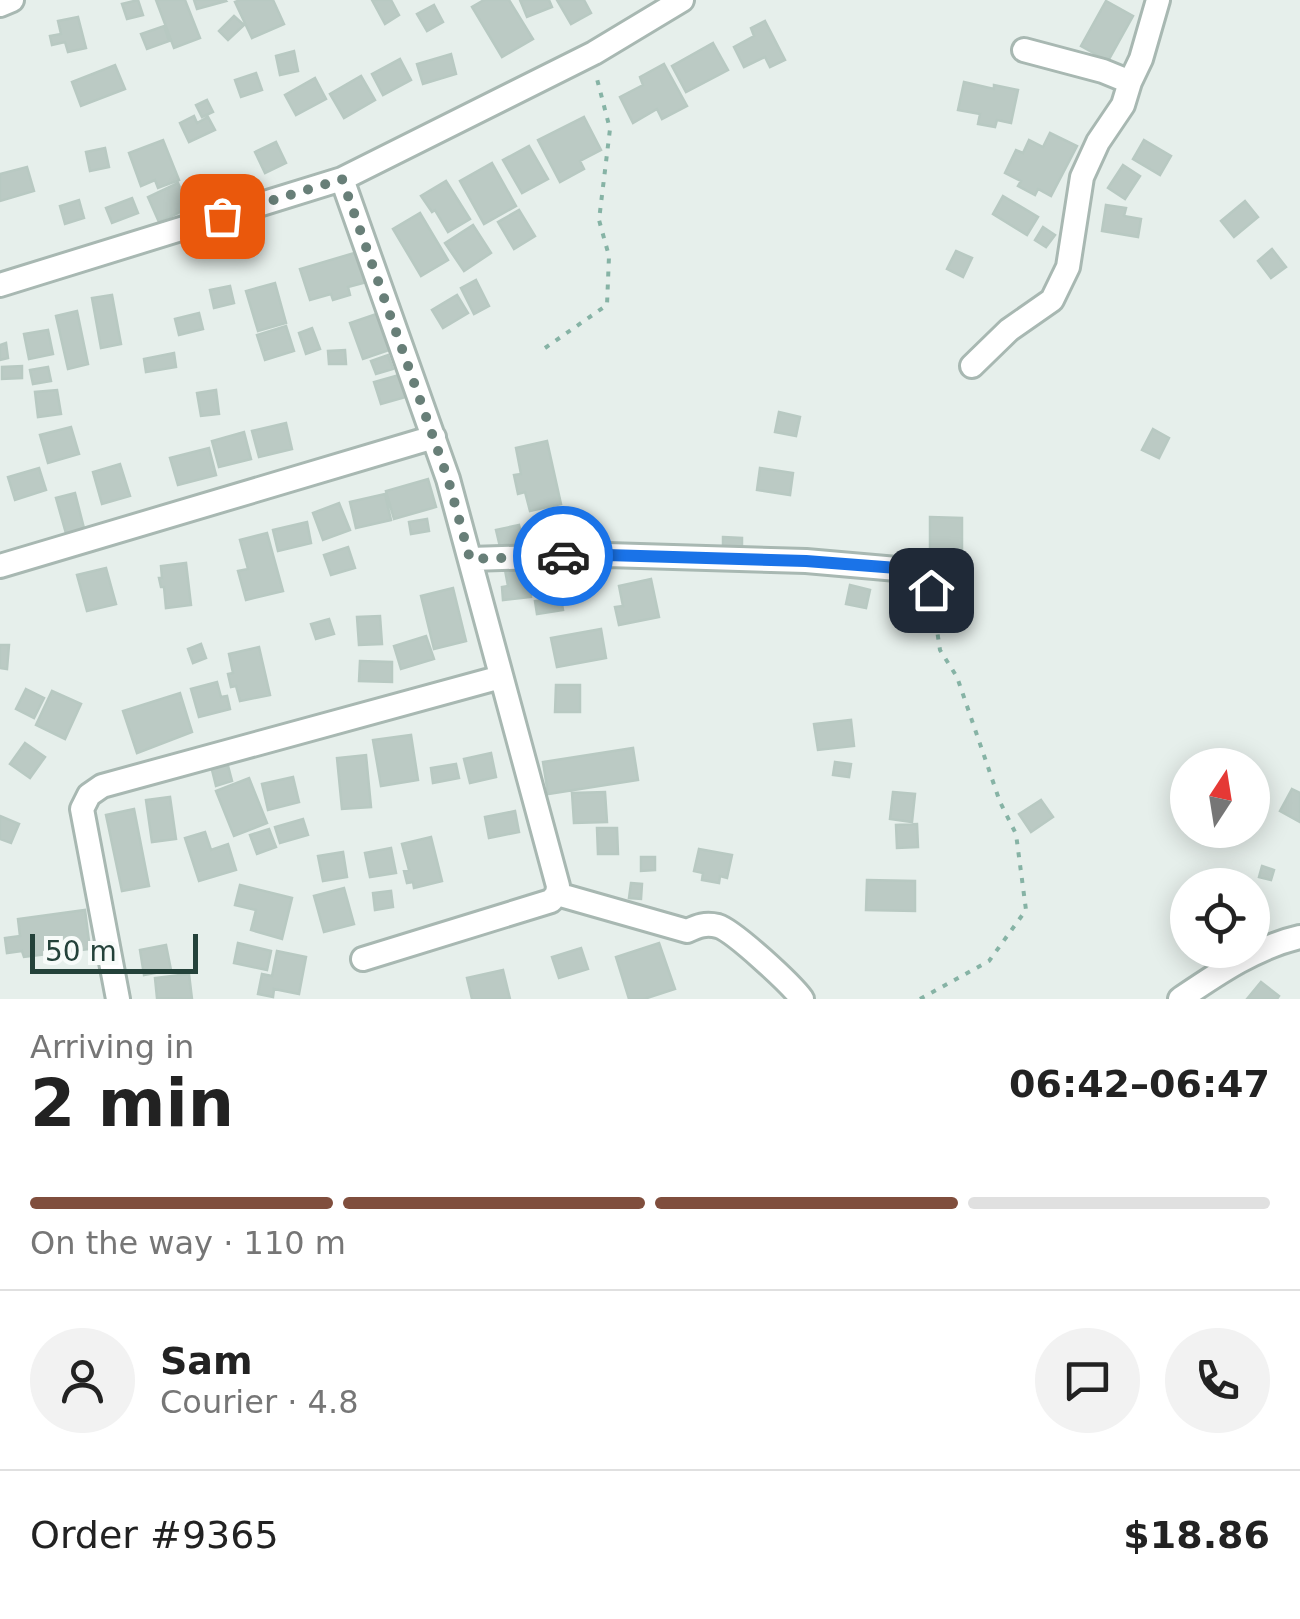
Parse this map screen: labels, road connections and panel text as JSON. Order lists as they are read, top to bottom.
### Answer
{
  "scale_bar": "50 m",
  "north": "top",
  "page": {
    "scale": "50 m",
    "heading": ["2 min", "Arriving in", "06:42–06:47"],
    "panel": [
      "Sam",
      "Courier · 4.8",
      "Order #9365",
      "$18.86"
    ],
    "bar": "On the way · 110 m"
  }
}
